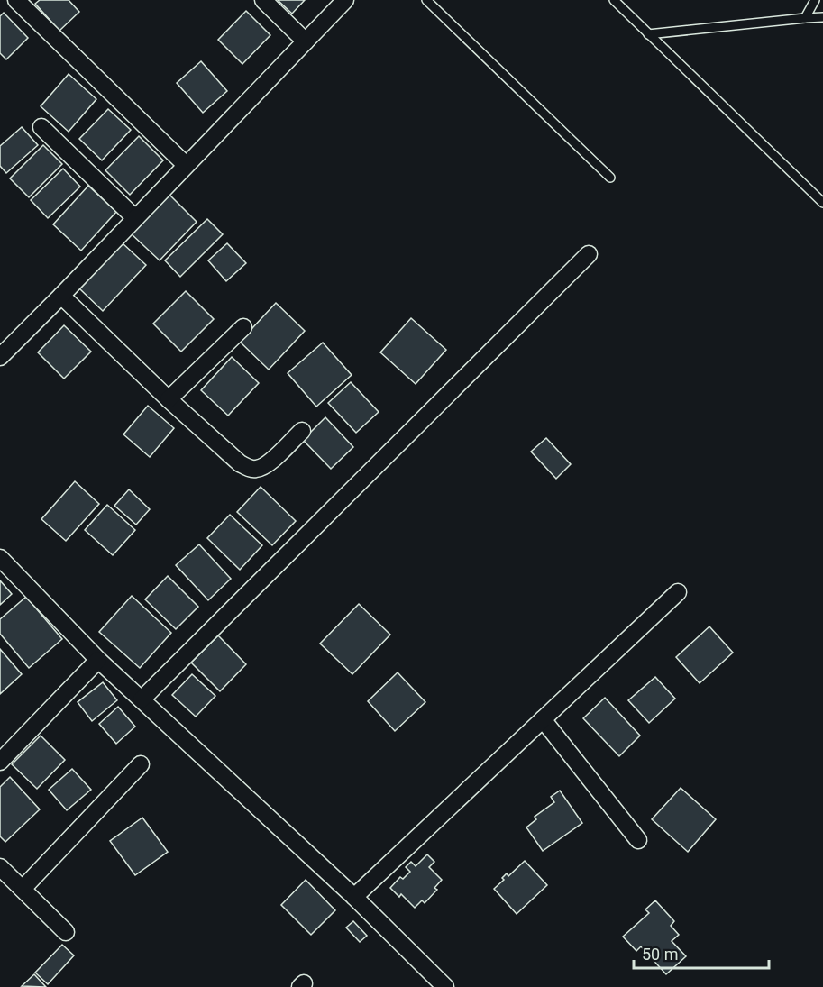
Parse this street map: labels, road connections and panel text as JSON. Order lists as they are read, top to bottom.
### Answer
{
  "scale_bar": "50 m"
}
